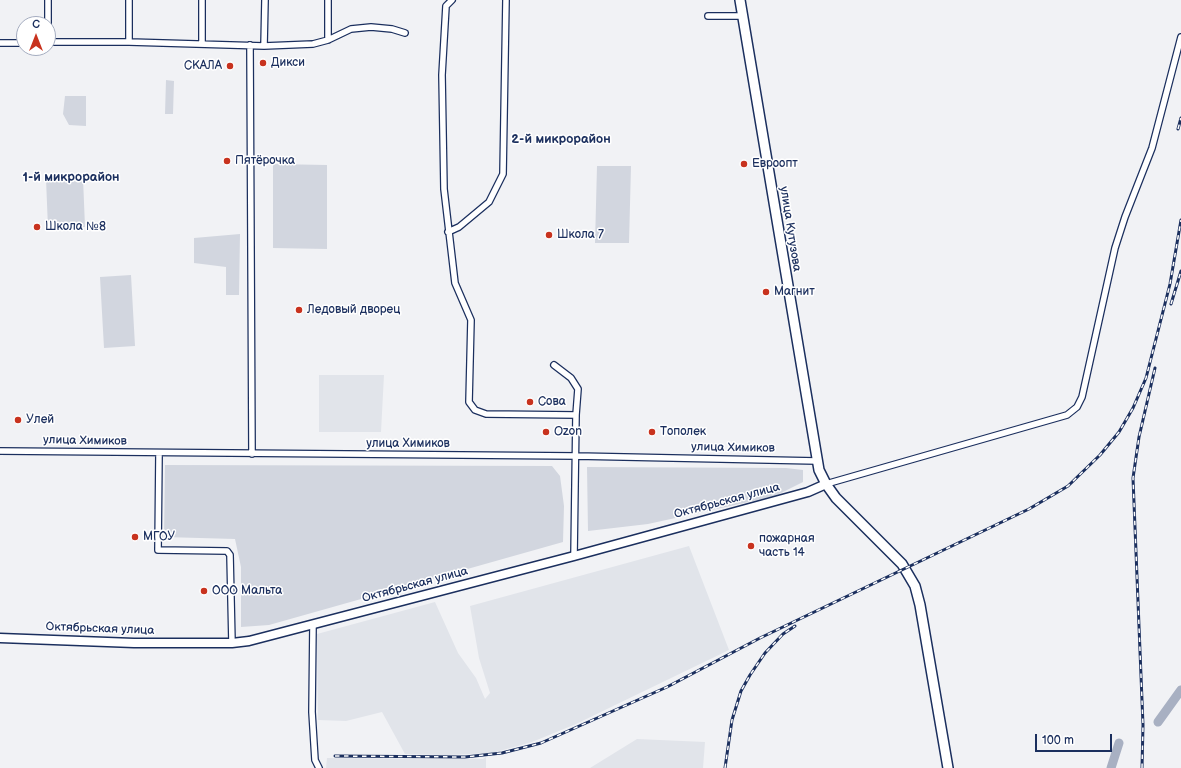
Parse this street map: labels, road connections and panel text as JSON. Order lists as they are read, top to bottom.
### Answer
{
  "streets": {
    "main road": ["улица Кутузова", "Октябрьская улица"],
    "street": ["улица Химиков"]
  },
  "crossings": [
    ["улица Кутузова", "улица Химиков"],
    ["улица Кутузова", "Октябрьская улица"]
  ],
  "districts": ["2-й микрорайон", "1-й микрорайон"],
  "places": [
    "Дикси",
    "СКАЛА",
    "Пятёрочка",
    "Евроопт",
    "Школа №8",
    "Школа 7",
    "Магнит",
    "Ледовый дворец",
    "Сова",
    "Улей",
    "Ozon",
    "Тополек",
    "МГОУ",
    "пожарная часть 14",
    "ООО Мальта"
  ],
  "scale_bar": "100 m",
  "north": "top"
}
